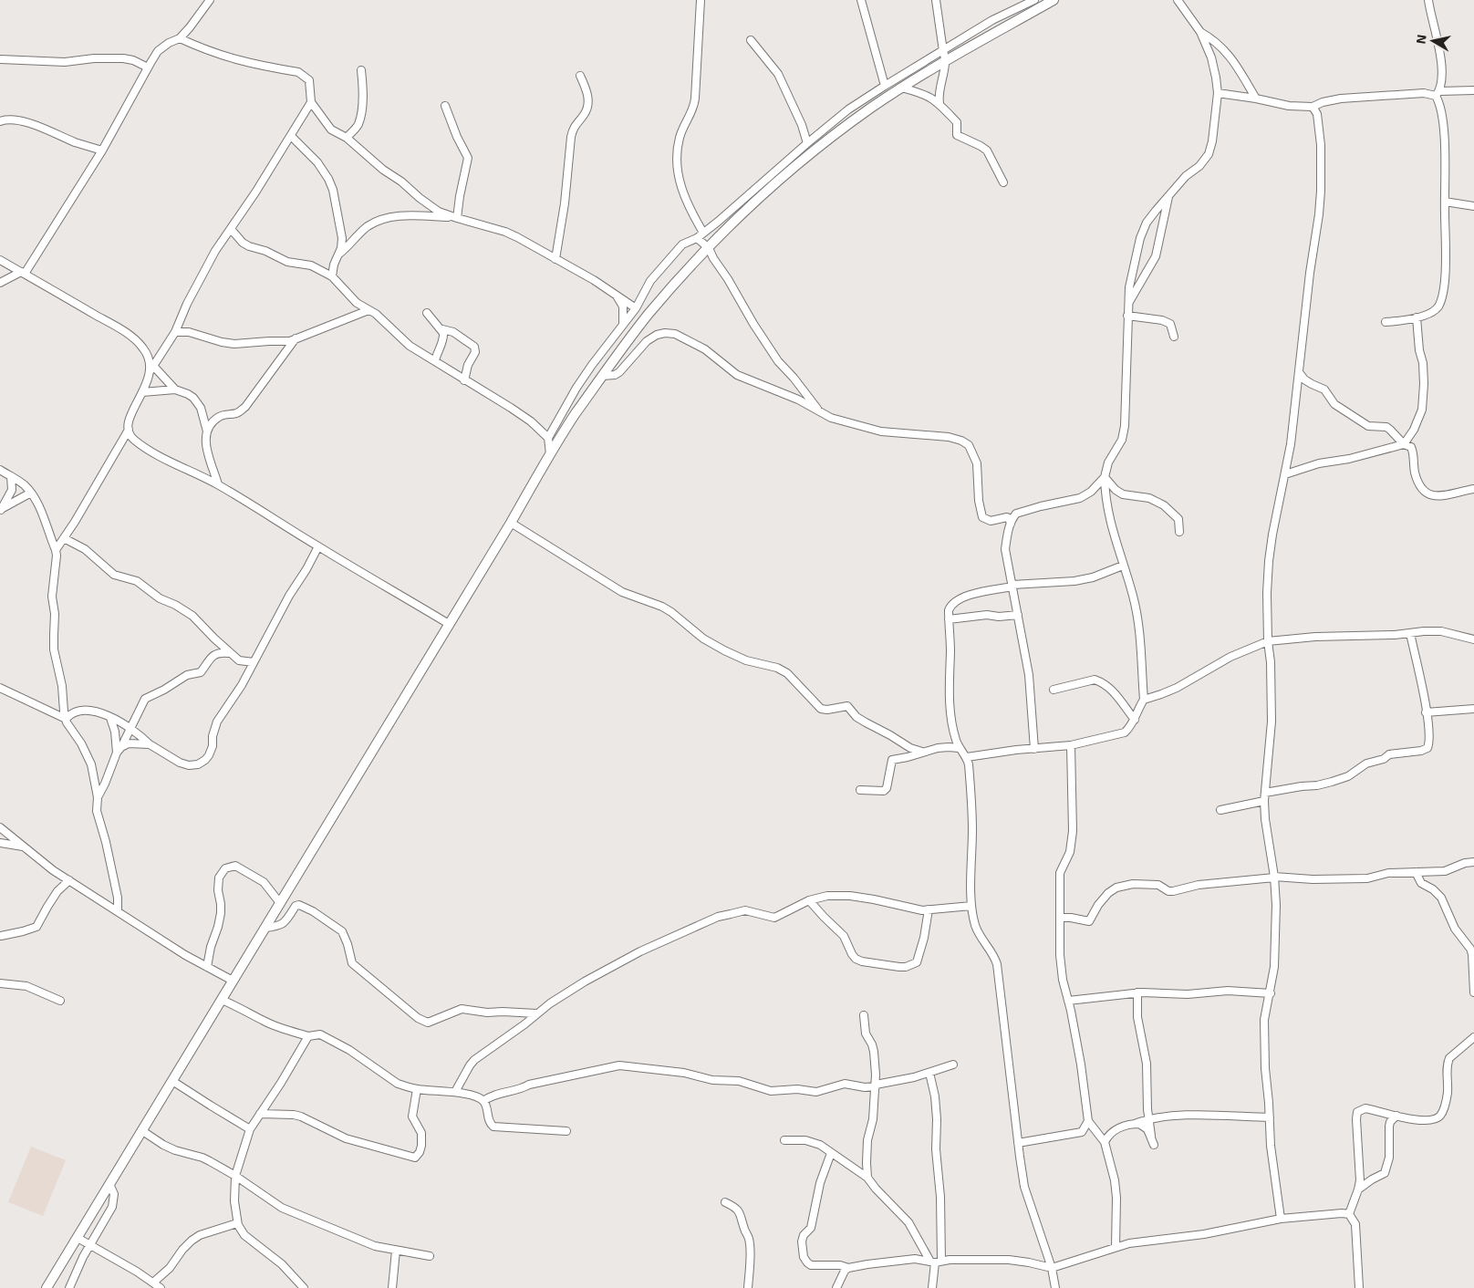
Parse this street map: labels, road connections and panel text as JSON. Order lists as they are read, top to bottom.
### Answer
{
  "north": "left"
}
